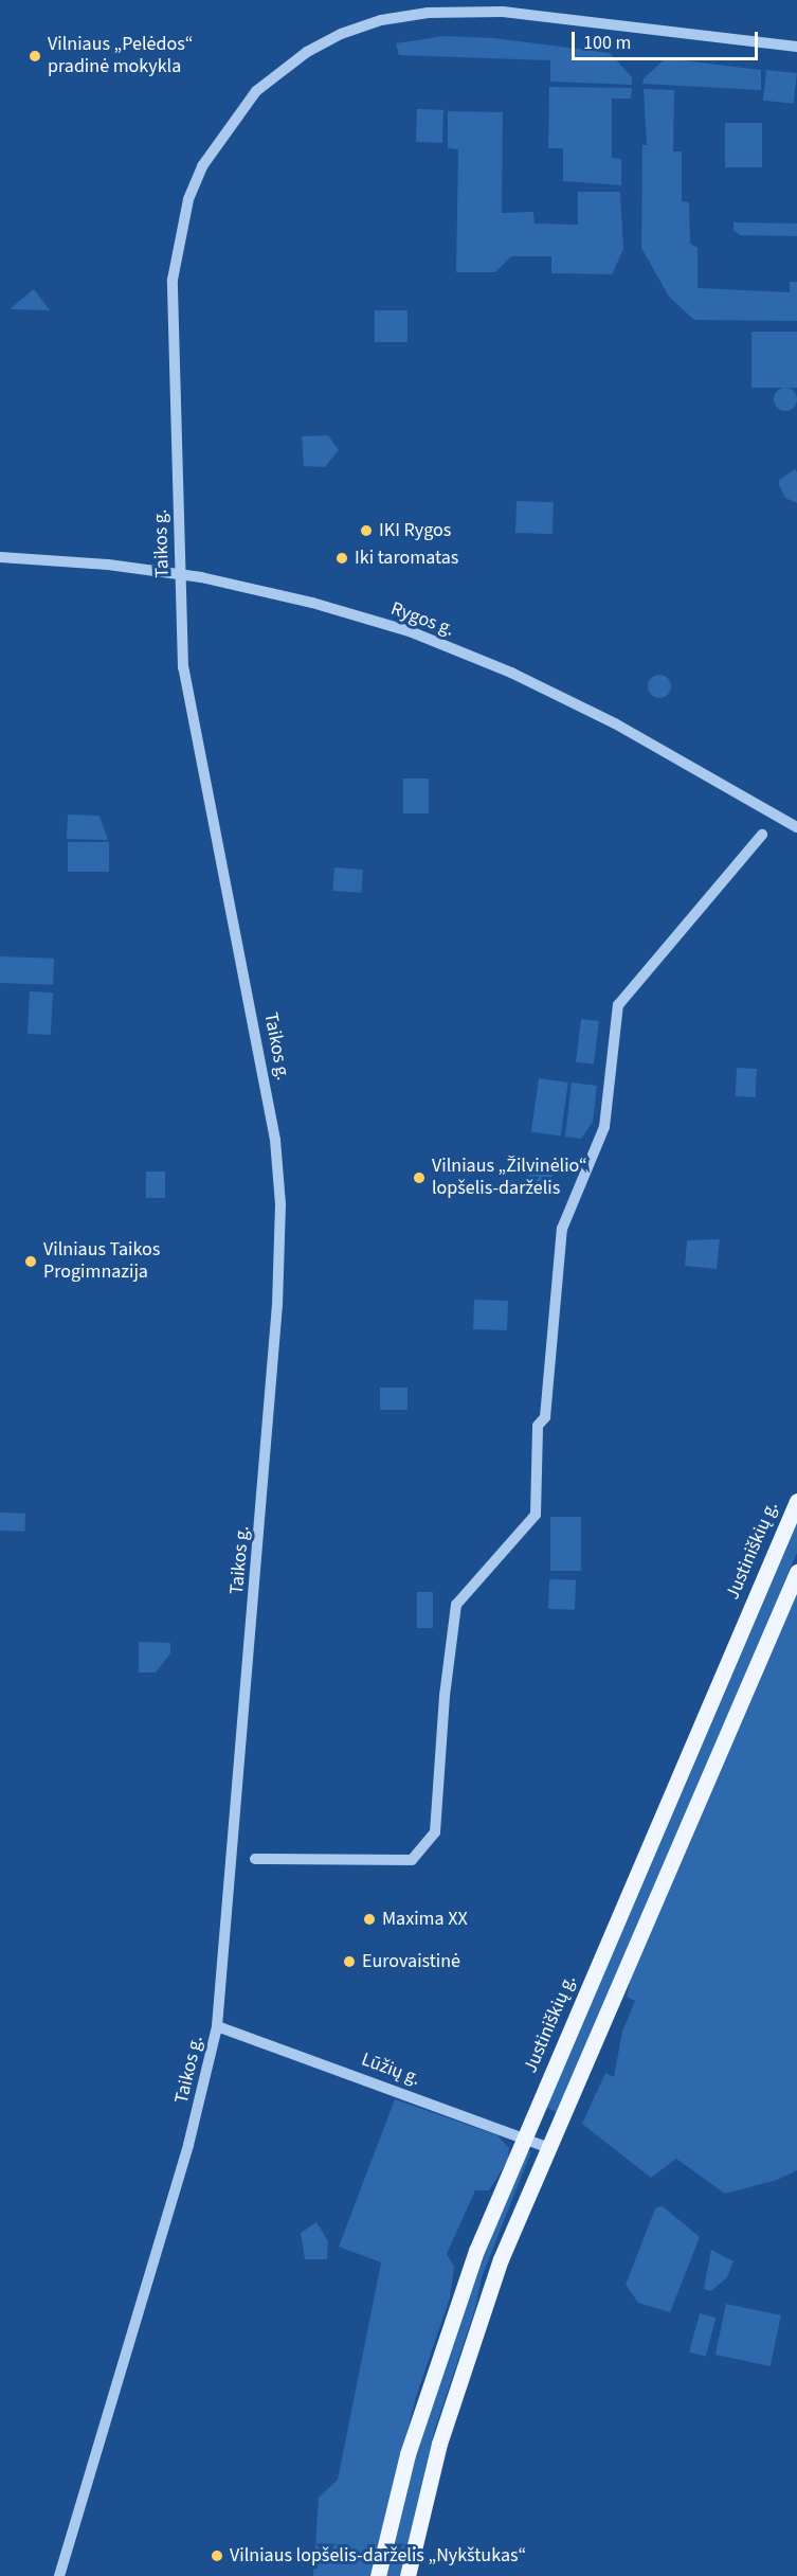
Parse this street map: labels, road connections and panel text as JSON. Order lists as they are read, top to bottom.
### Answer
{
  "streets": {
    "main road": ["Justiniškių g."],
    "street": ["Taikos g.", "Rygos g.", "Lūžių g."]
  },
  "crossings": [
    ["Taikos g.", "Rygos g."],
    ["Taikos g.", "Lūžių g."],
    ["Justiniškių g.", "Lūžių g."]
  ],
  "places": [
    "Vilniaus „Pelėdos“ pradinė mokykla",
    "IKI Rygos",
    "Iki taromatas",
    "Vilniaus „Žilvinėlio“ lopšelis-darželis",
    "Vilniaus Taikos Progimnazija",
    "Maxima XX",
    "Eurovaistinė",
    "Vilniaus lopšelis-darželis „Nykštukas“"
  ],
  "scale_bar": "100 m"
}
